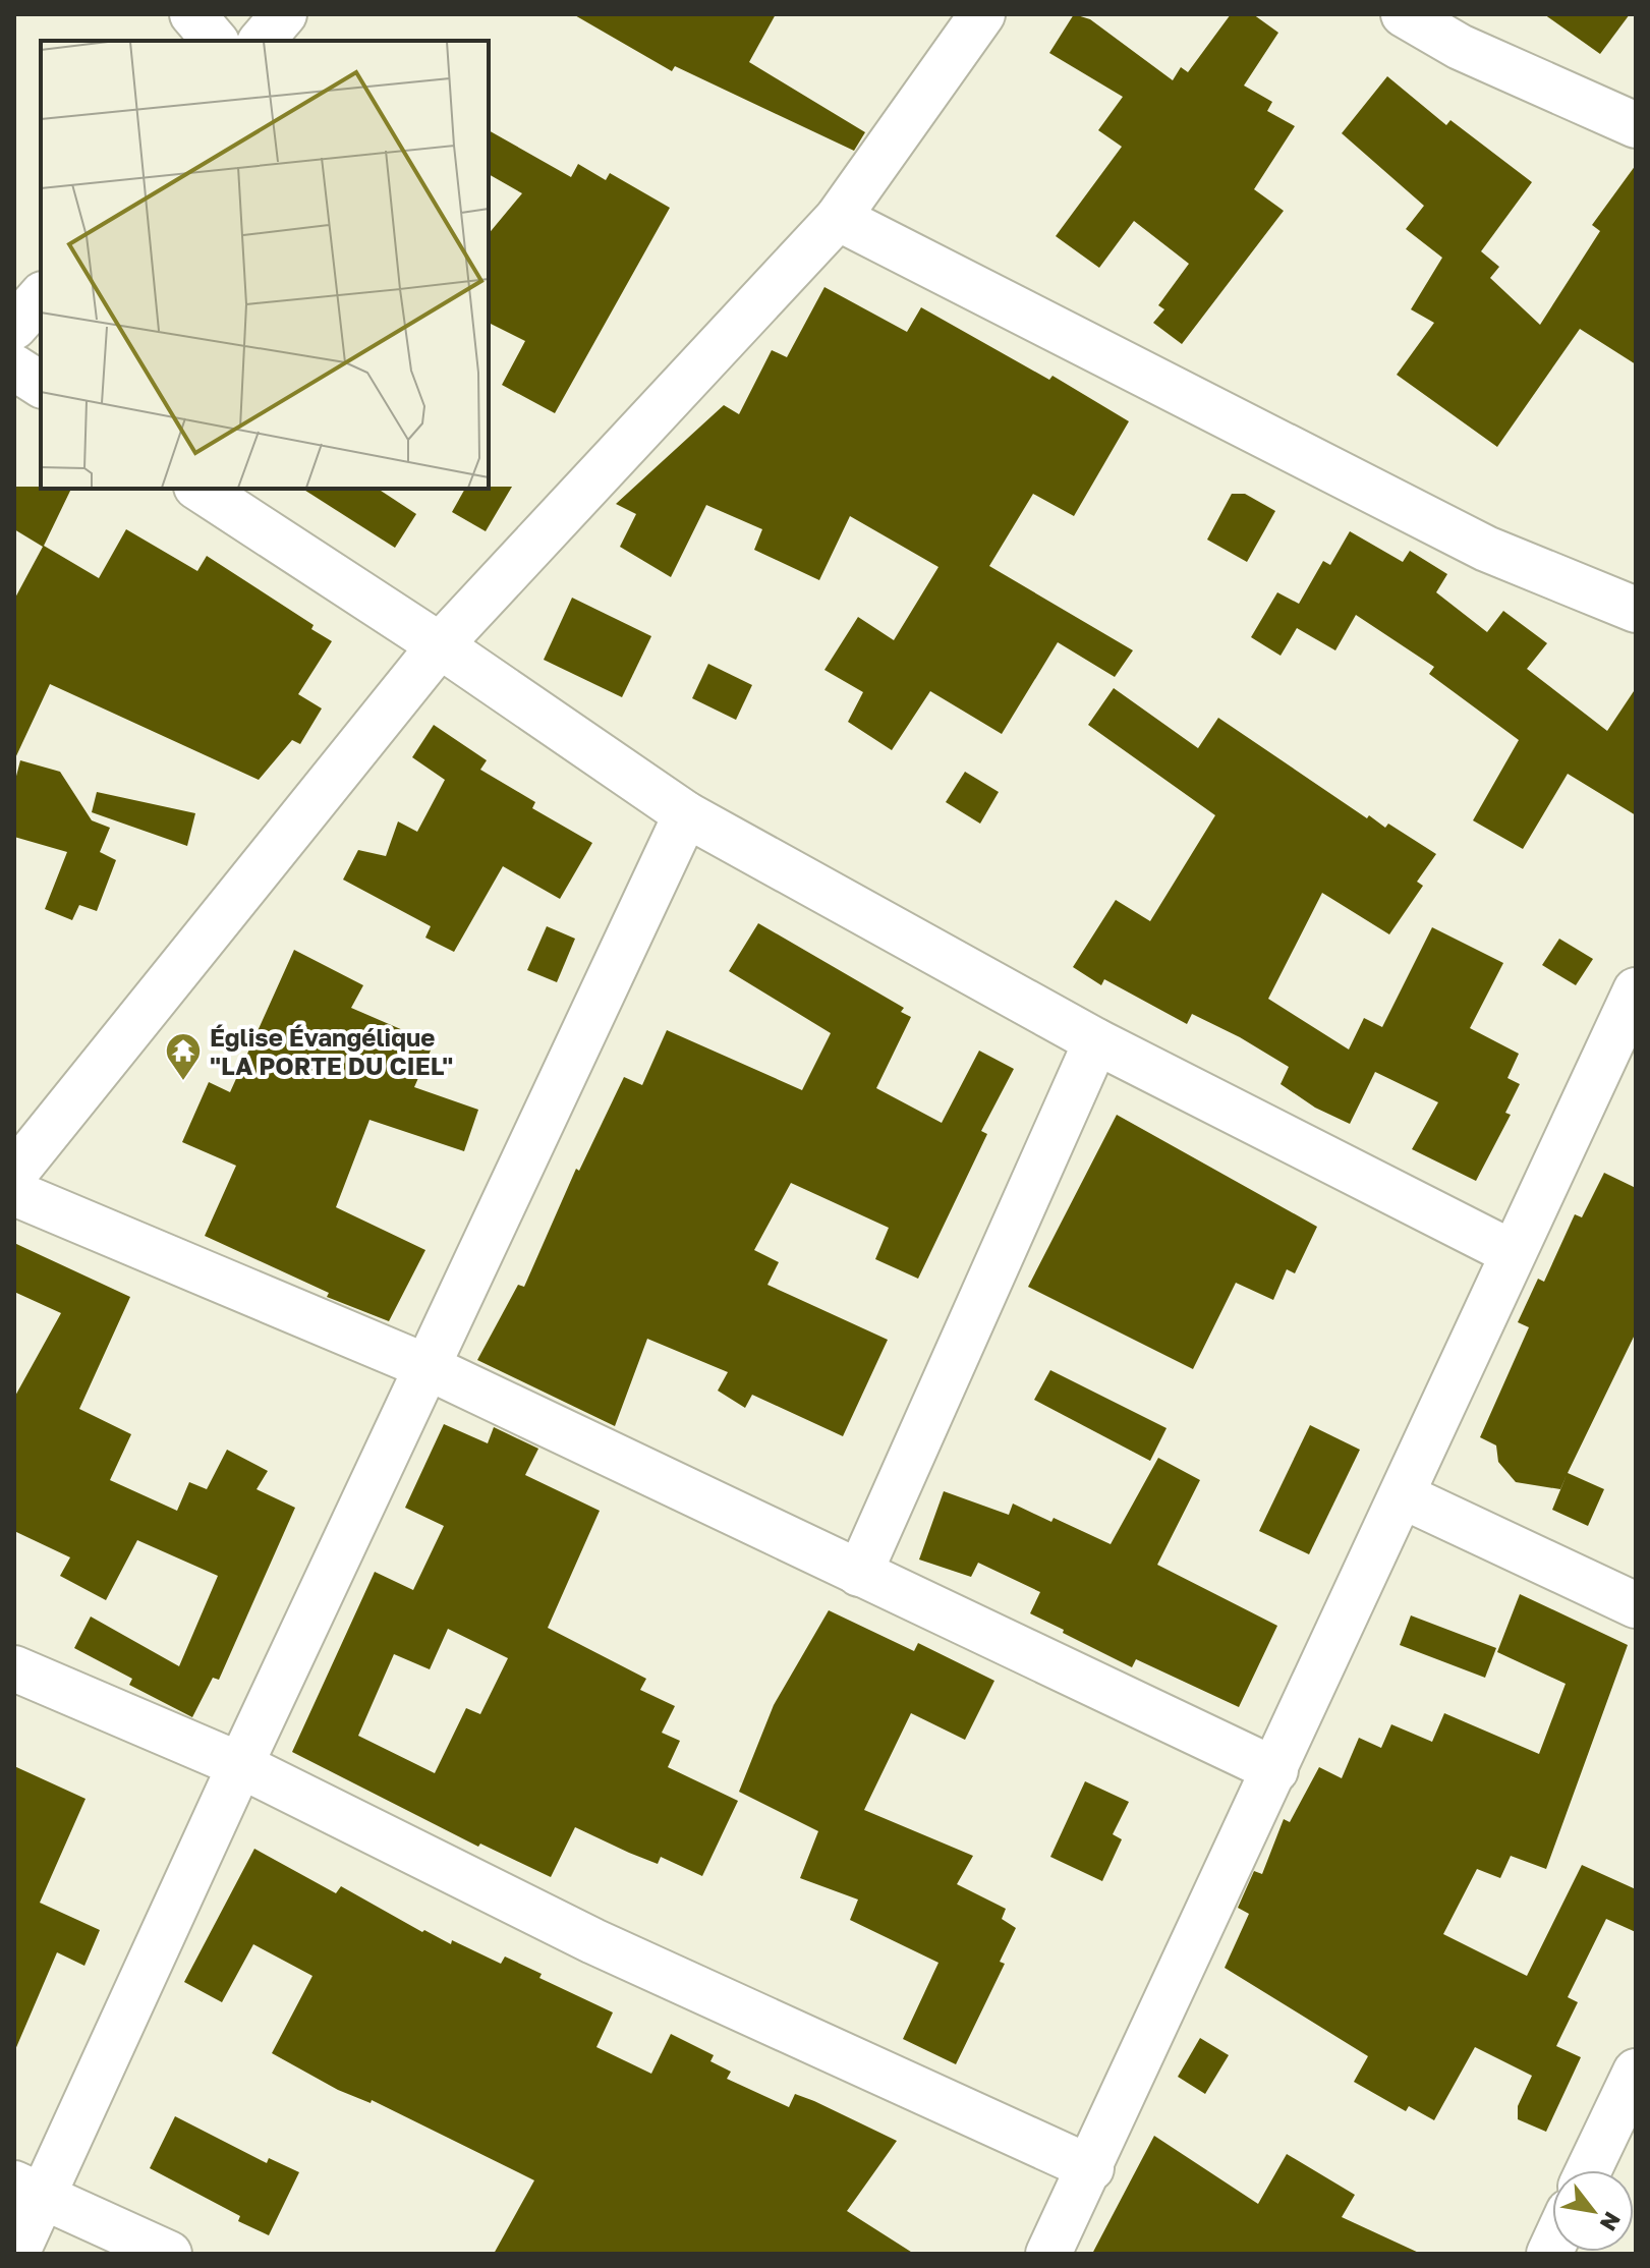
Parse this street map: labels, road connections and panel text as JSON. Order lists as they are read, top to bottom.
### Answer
{
  "places": {
    "temple": ["Église Évangélique \"LA PORTE DU CIEL\""]
  },
  "north": "bottom right"
}
